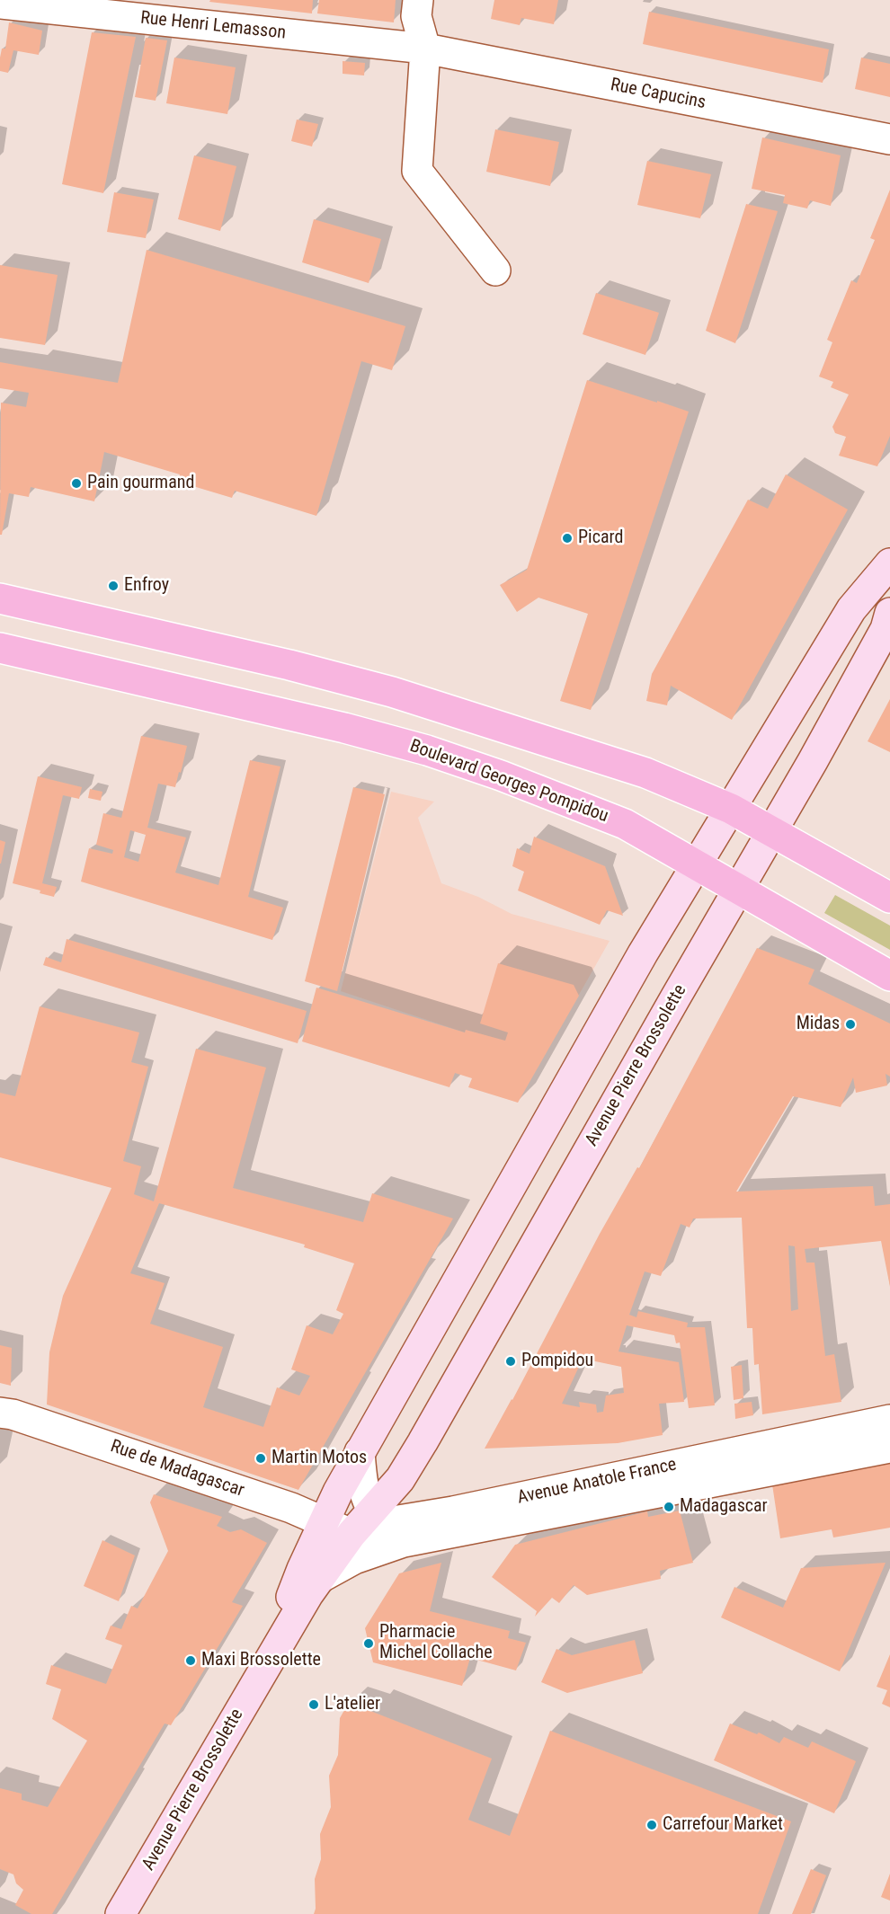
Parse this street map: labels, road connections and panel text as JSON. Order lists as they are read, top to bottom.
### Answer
{
  "streets": {
    "main road": ["Boulevard Georges Pompidou", "Avenue Pierre Brossolette"],
    "street": [
      "Rue Henri Lemasson",
      "Rue Capucins",
      "Rue de Madagascar",
      "Avenue Anatole France"
    ]
  },
  "crossings": [
    ["Rue Henri Lemasson", "Rue Capucins"],
    ["Boulevard Georges Pompidou", "Avenue Pierre Brossolette"],
    ["Avenue Pierre Brossolette", "Rue de Madagascar"],
    ["Avenue Pierre Brossolette", "Avenue Anatole France"]
  ],
  "places": [
    "Pain gourmand",
    "Picard",
    "Enfroy",
    "Midas",
    "Pompidou",
    "Martin Motos",
    "Madagascar",
    "Pharmacie Michel Collache",
    "Maxi Brossolette",
    "L'atelier",
    "Carrefour Market"
  ]
}
